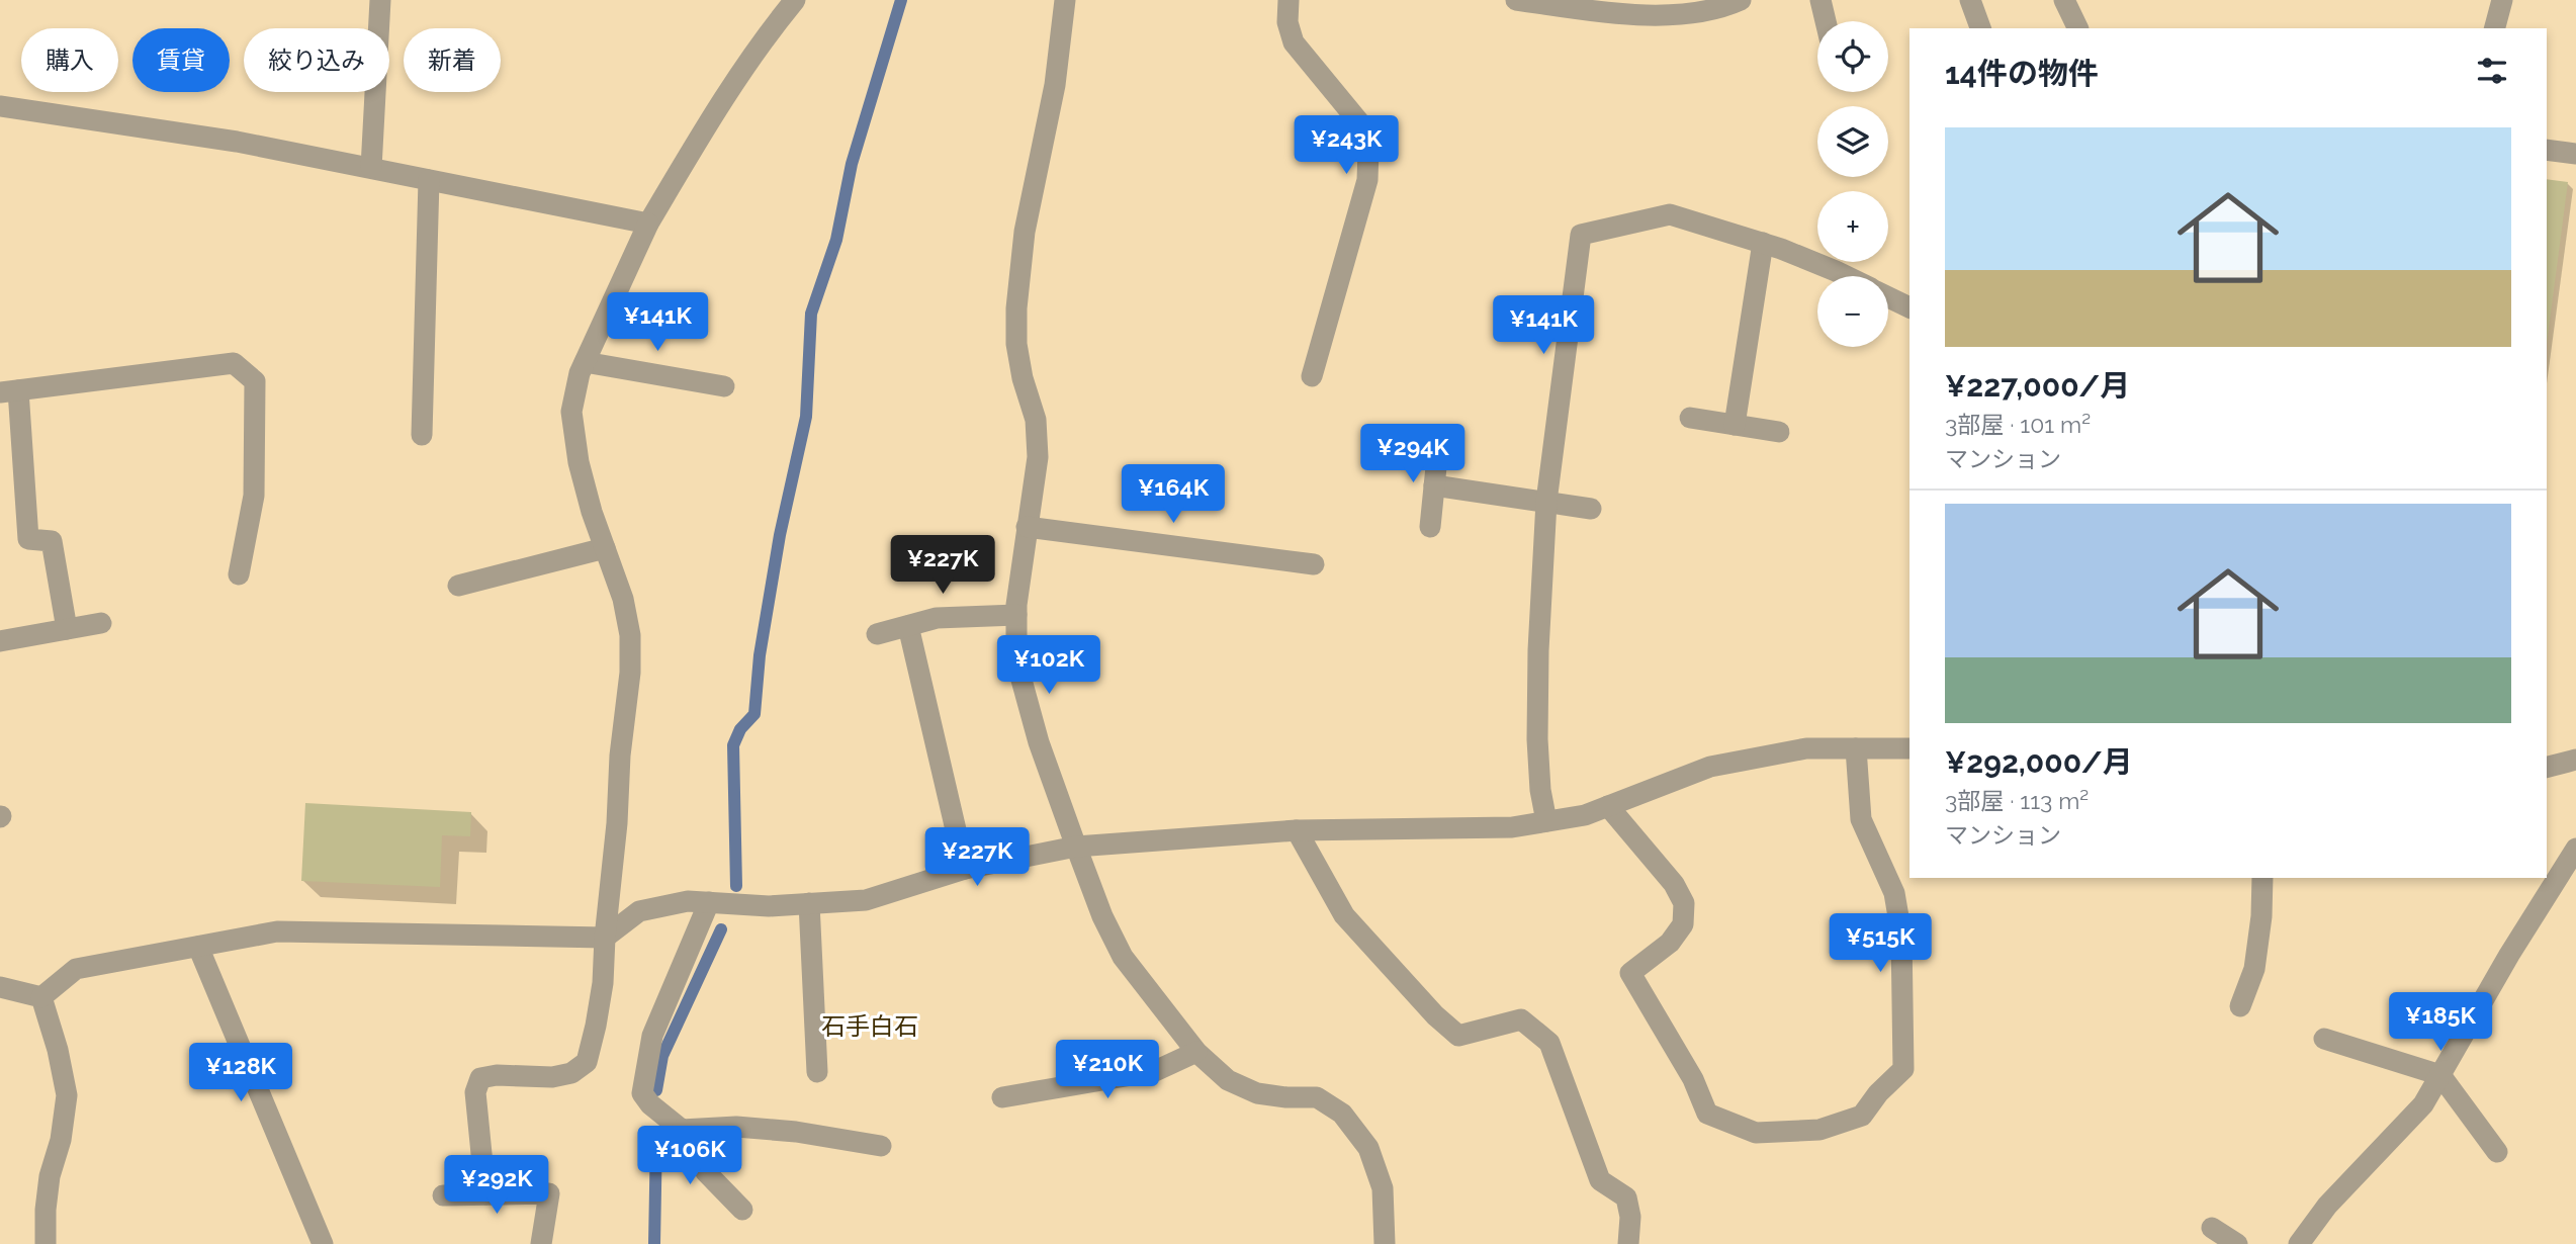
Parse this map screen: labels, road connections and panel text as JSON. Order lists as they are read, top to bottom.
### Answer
{
  "districts": ["石手白石"],
  "page": {
    "map_buttons": ["+", "−"],
    "chip": [
      "購入",
      "賃貸",
      "絞り込み",
      "新着"
    ],
    "heading": "14件の物件",
    "list": [
      {
        "name": "¥227,000/月",
        "note": "3部屋 · 101 m² · マンション"
      },
      {
        "name": "¥292,000/月",
        "note": "3部屋 · 113 m² · マンション"
      }
    ],
    "price": [
      "¥243K",
      "¥141K",
      "¥141K",
      "¥294K",
      "¥164K",
      "¥227K",
      "¥102K",
      "¥227K",
      "¥515K",
      "¥185K",
      "¥210K",
      "¥128K",
      "¥106K",
      "¥292K"
    ]
  }
}
